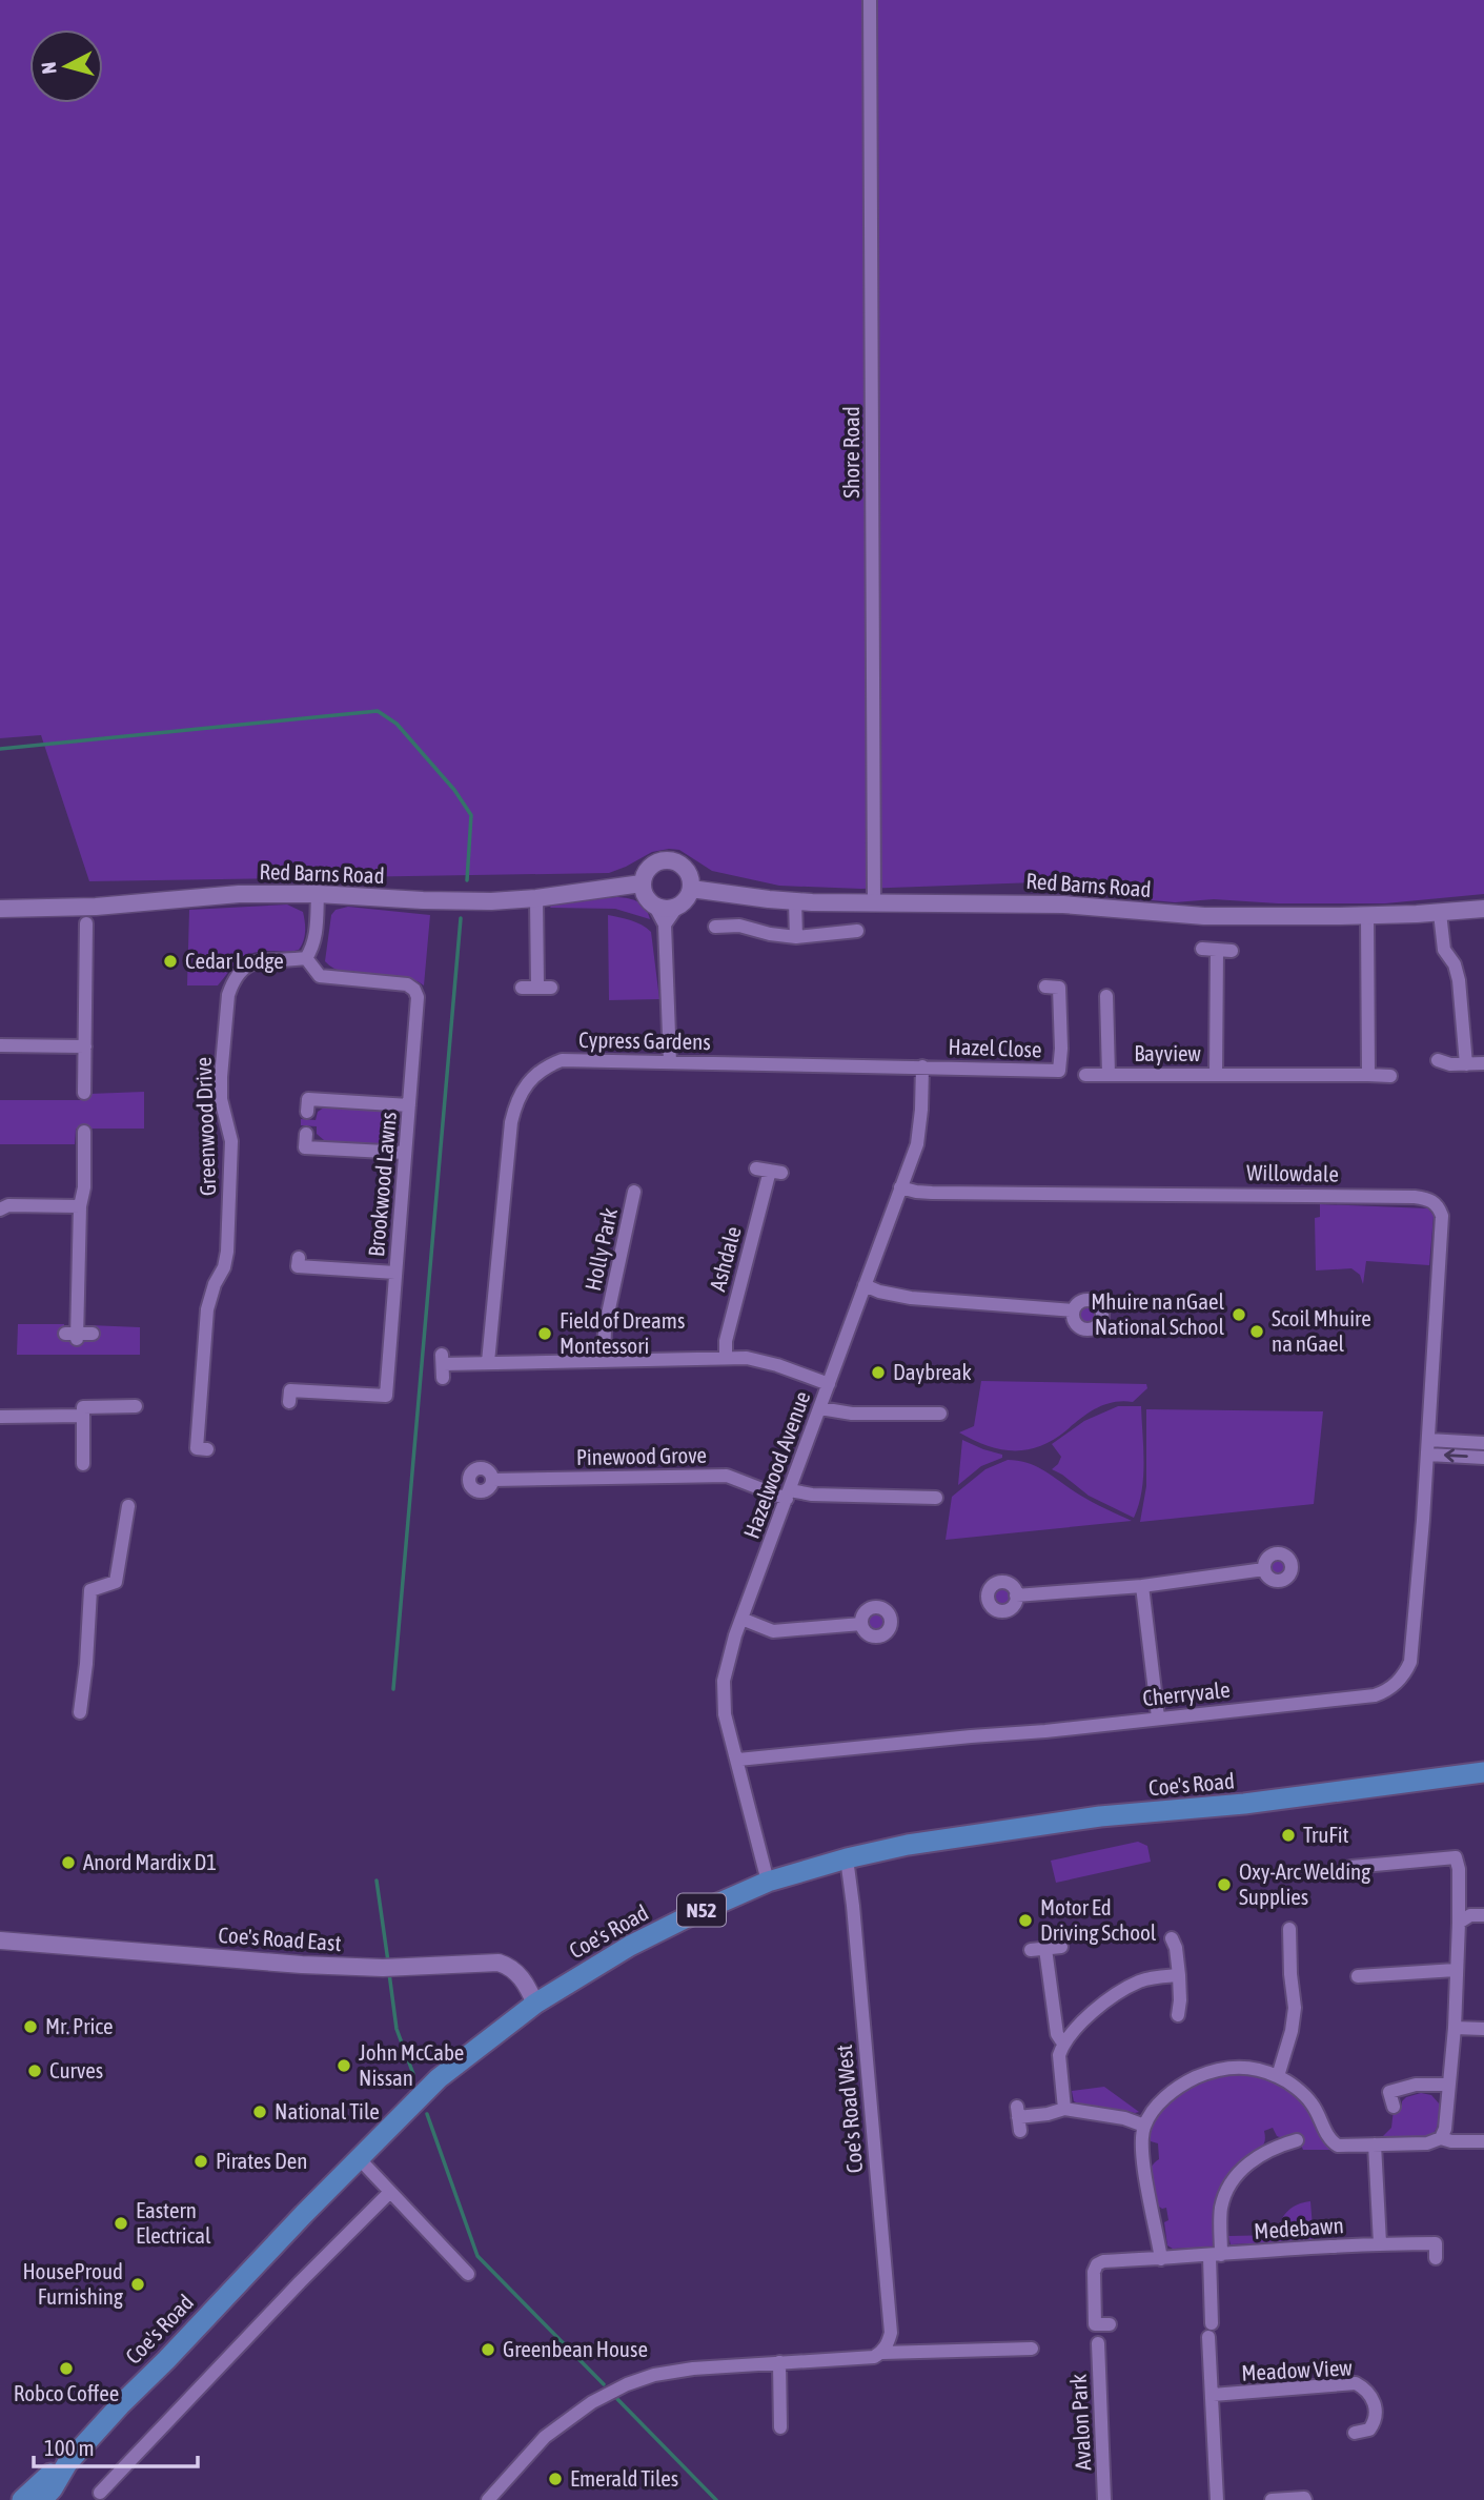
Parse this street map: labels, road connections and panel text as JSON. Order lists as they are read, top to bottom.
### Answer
{
  "streets": {
    "main road": ["Coe's Road", "N52"],
    "street": [
      "Shore Road",
      "Red Barns Road",
      "Cypress Gardens",
      "Hazel Close",
      "Bayview",
      "Greenwood Drive",
      "Willowdale",
      "Brookwood Lawns",
      "Holly Park",
      "Ashdale",
      "Pinewood Grove",
      "Hazelwood Avenue",
      "Cherryvale",
      "Coe's Road East",
      "Coe's Road West",
      "Medebawn",
      "Meadow View",
      "Avalon Park"
    ]
  },
  "crossings": [
    ["Shore Road", "Red Barns Road"],
    ["Cypress Gardens", "Hazel Close"],
    ["Cypress Gardens", "Hazelwood Avenue"],
    ["Hazel Close", "Hazelwood Avenue"],
    ["Greenwood Drive", "Brookwood Lawns"],
    ["Willowdale", "Hazelwood Avenue"],
    ["Willowdale", "Cherryvale"],
    ["Pinewood Grove", "Hazelwood Avenue"],
    ["Hazelwood Avenue", "Cherryvale"],
    ["Hazelwood Avenue", "Coe's Road"],
    ["Coe's Road", "Coe's Road East"],
    ["Coe's Road", "Coe's Road West"],
    ["Medebawn", "Meadow View"]
  ],
  "places": [
    "Cedar Lodge",
    "Mhuire na nGael National School",
    "Scoil Mhuire na nGael",
    "Field of Dreams Montessori",
    "Daybreak",
    "TruFit",
    "Anord Mardix D1",
    "Oxy-Arc Welding Supplies",
    "Motor Ed Driving School",
    "Mr. Price",
    "John McCabe Nissan",
    "Curves",
    "National Tile",
    "Pirates Den",
    "Eastern Electrical",
    "HouseProud Furnishing",
    "Greenbean House",
    "Robco Coffee",
    "Emerald Tiles"
  ],
  "scale_bar": "100 m",
  "north": "left"
}
